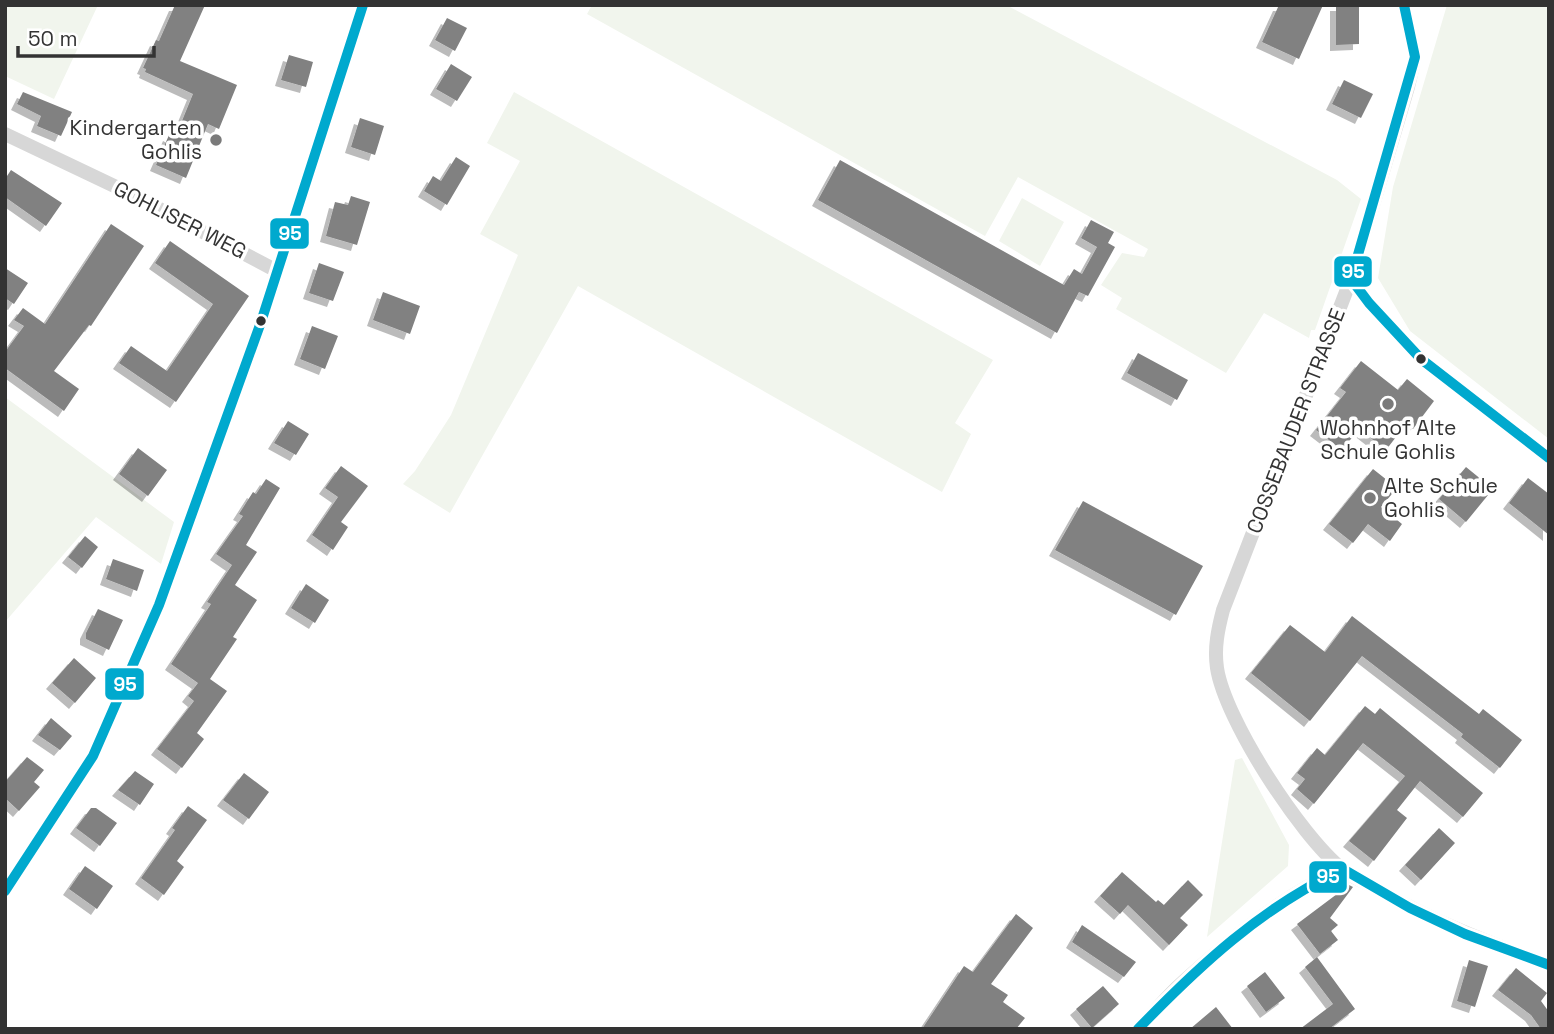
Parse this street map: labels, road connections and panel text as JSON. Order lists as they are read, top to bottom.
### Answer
{
  "streets": {
    "street": ["GOHLISER WEG", "COSSEBAUDER STRASSE"]
  },
  "places": ["Kindergarten Gohlis", "Wohnhof Alte Schule Gohlis", "Alte Schule Gohlis"],
  "lines": ["transit line 95"],
  "scale_bar": "50 m"
}
